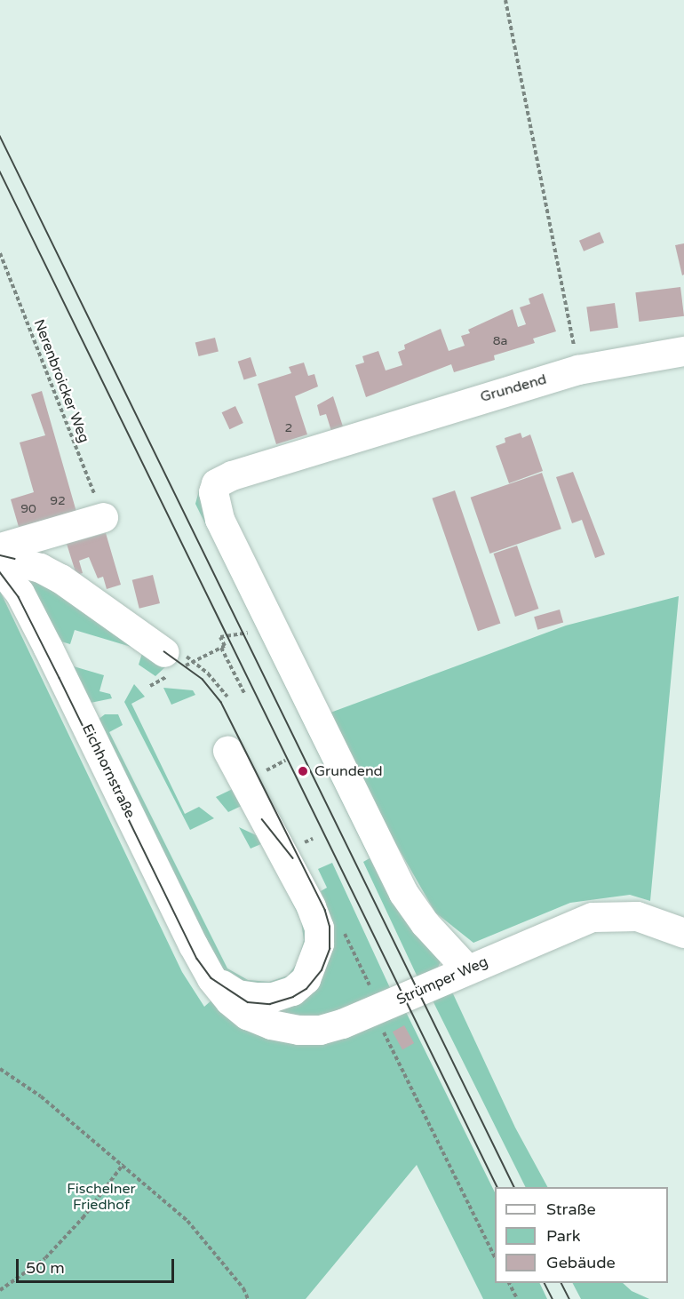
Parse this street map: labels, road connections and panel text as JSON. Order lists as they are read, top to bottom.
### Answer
{
  "streets": {
    "street": ["Grundend", "Eichhornstraße", "Strümper Weg"],
    "path": ["Nerenbroicker Weg"]
  },
  "crossings": [
    ["Grundend", "Strümper Weg"],
    ["Eichhornstraße", "Strümper Weg"]
  ],
  "parks": ["Fischelner Friedhof"],
  "places": ["Grundend"],
  "house_numbers": [
    "8a",
    "2",
    "92",
    "90"
  ],
  "legend": ["Straße", "Park", "Gebäude"],
  "scale_bar": "50 m"
}
